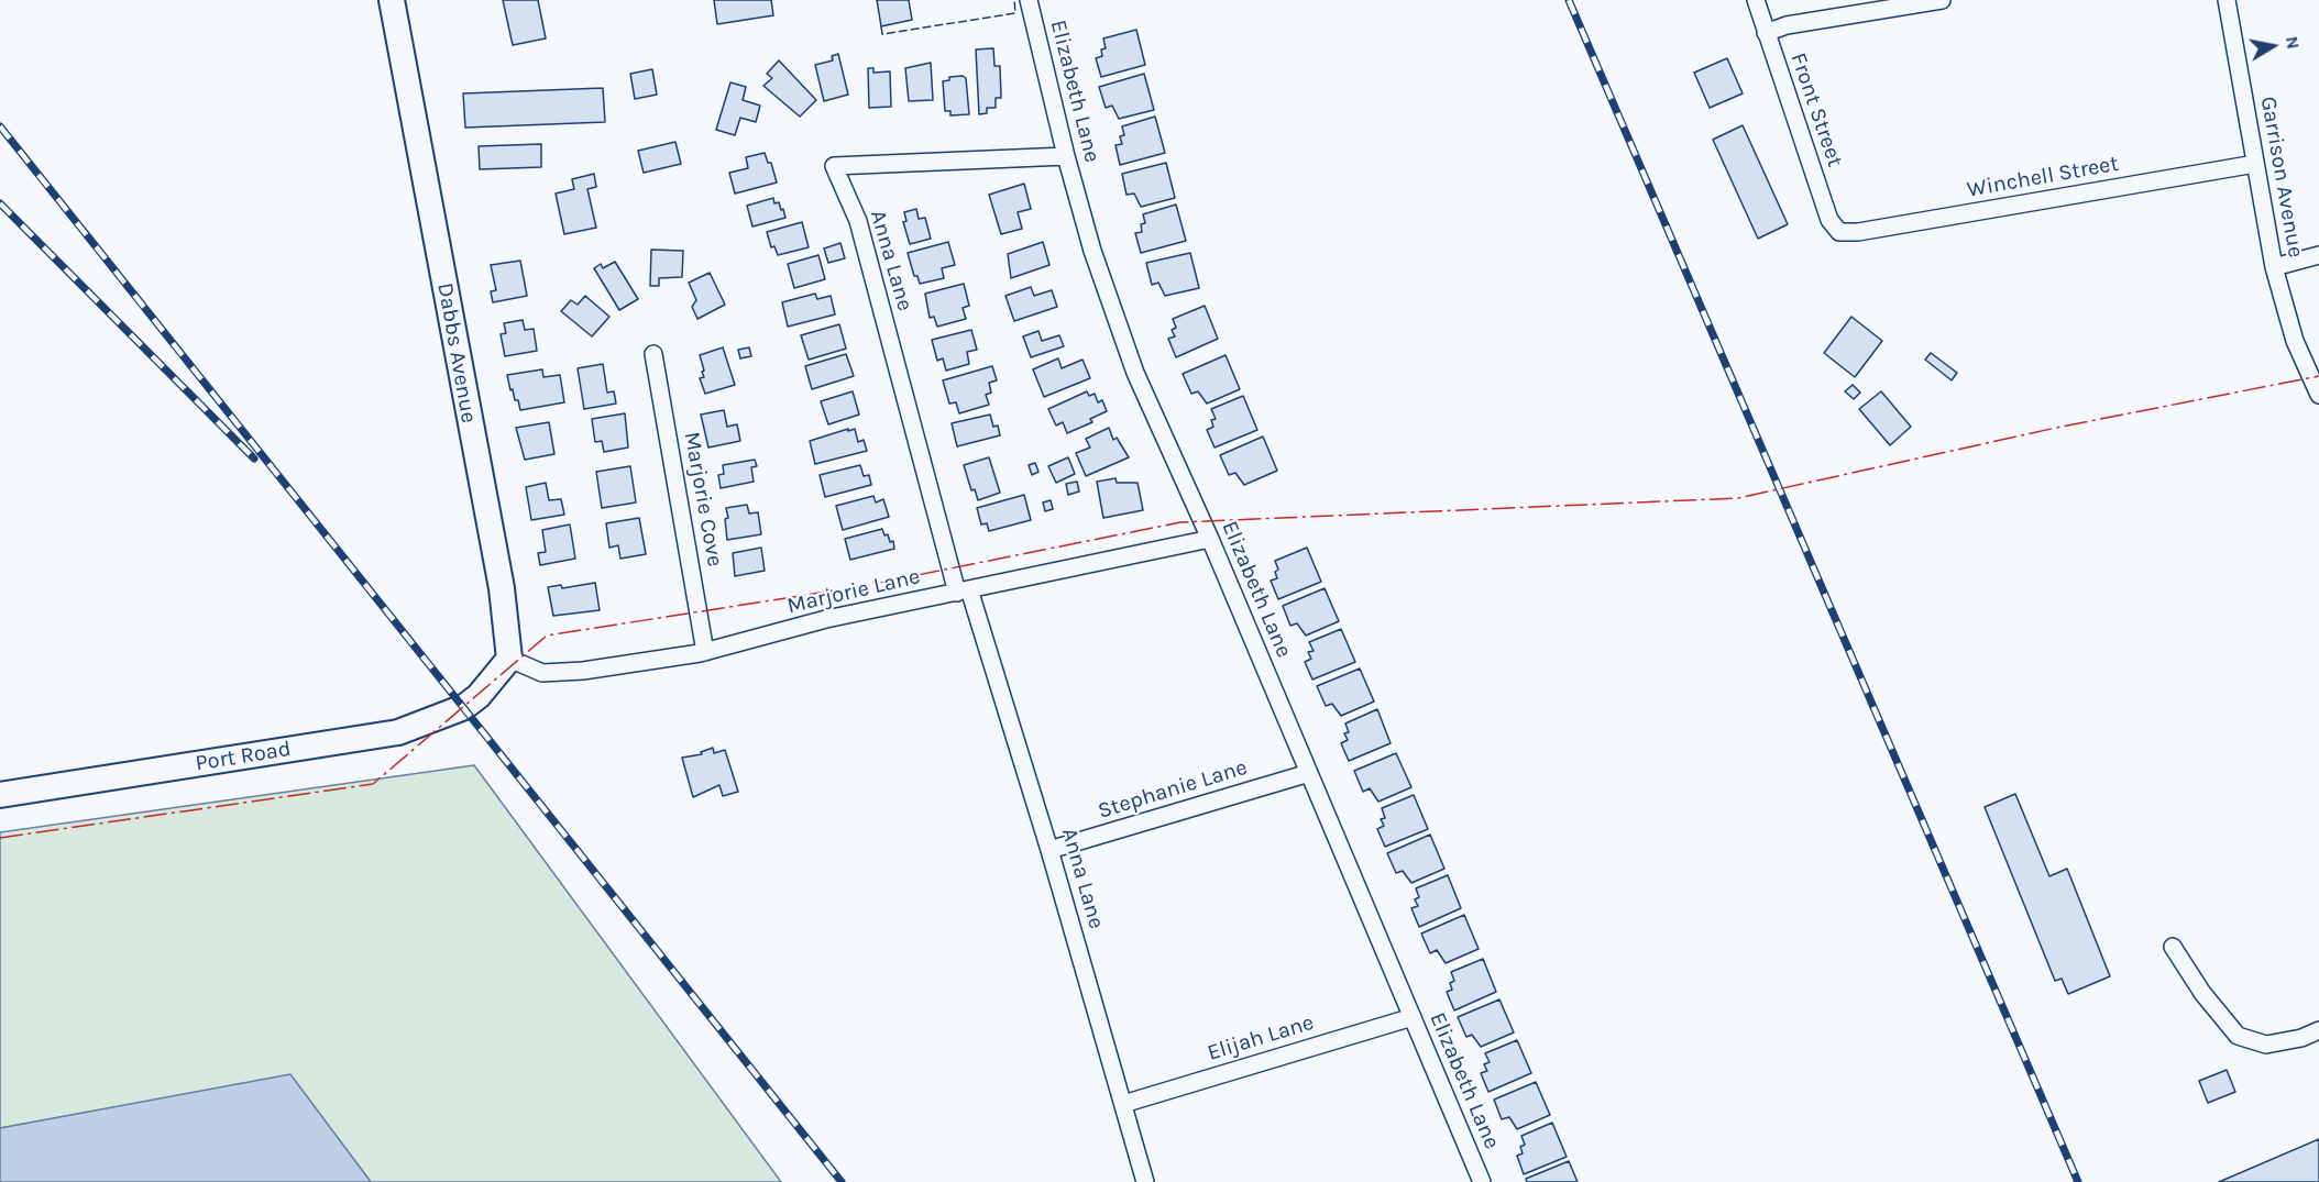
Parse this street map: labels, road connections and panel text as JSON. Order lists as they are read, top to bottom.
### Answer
{
  "streets": {
    "street": [
      "Elizabeth Lane",
      "Front Street",
      "Winchell Street",
      "Garrison Avenue",
      "Anna Lane",
      "Dabbs Avenue",
      "Marjorie Cove",
      "Marjorie Lane",
      "Port Road",
      "Stephanie Lane",
      "Elijah Lane"
    ]
  },
  "crossings": [
    ["Elizabeth Lane", "Anna Lane"],
    ["Elizabeth Lane", "Marjorie Lane"],
    ["Elizabeth Lane", "Stephanie Lane"],
    ["Elizabeth Lane", "Elijah Lane"],
    ["Front Street", "Winchell Street"],
    ["Winchell Street", "Garrison Avenue"],
    ["Anna Lane", "Marjorie Lane"],
    ["Anna Lane", "Stephanie Lane"],
    ["Anna Lane", "Elijah Lane"],
    ["Dabbs Avenue", "Marjorie Lane"],
    ["Dabbs Avenue", "Port Road"],
    ["Marjorie Cove", "Marjorie Lane"],
    ["Marjorie Lane", "Port Road"]
  ],
  "north": "right"
}
